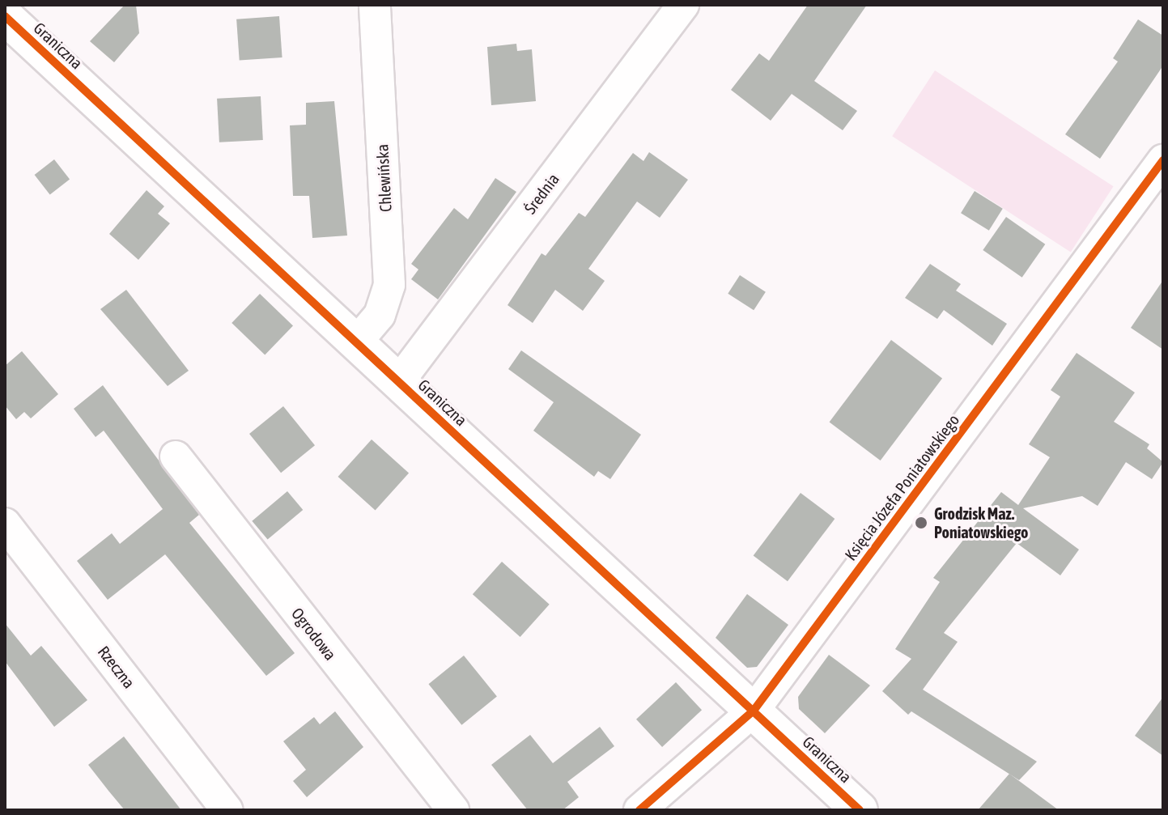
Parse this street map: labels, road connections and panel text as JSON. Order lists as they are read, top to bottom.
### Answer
{
  "streets": {
    "street": [
      "Graniczna",
      "Chlewińska",
      "Średnia",
      "Księcia Józefa Poniatowskiego",
      "Ogrodowa",
      "Rzeczna"
    ]
  },
  "crossings": [
    ["Graniczna", "Chlewińska"],
    ["Graniczna", "Średnia"],
    ["Graniczna", "Księcia Józefa Poniatowskiego"]
  ],
  "places": ["Grodzisk Maz. Poniatowskiego"]
}
